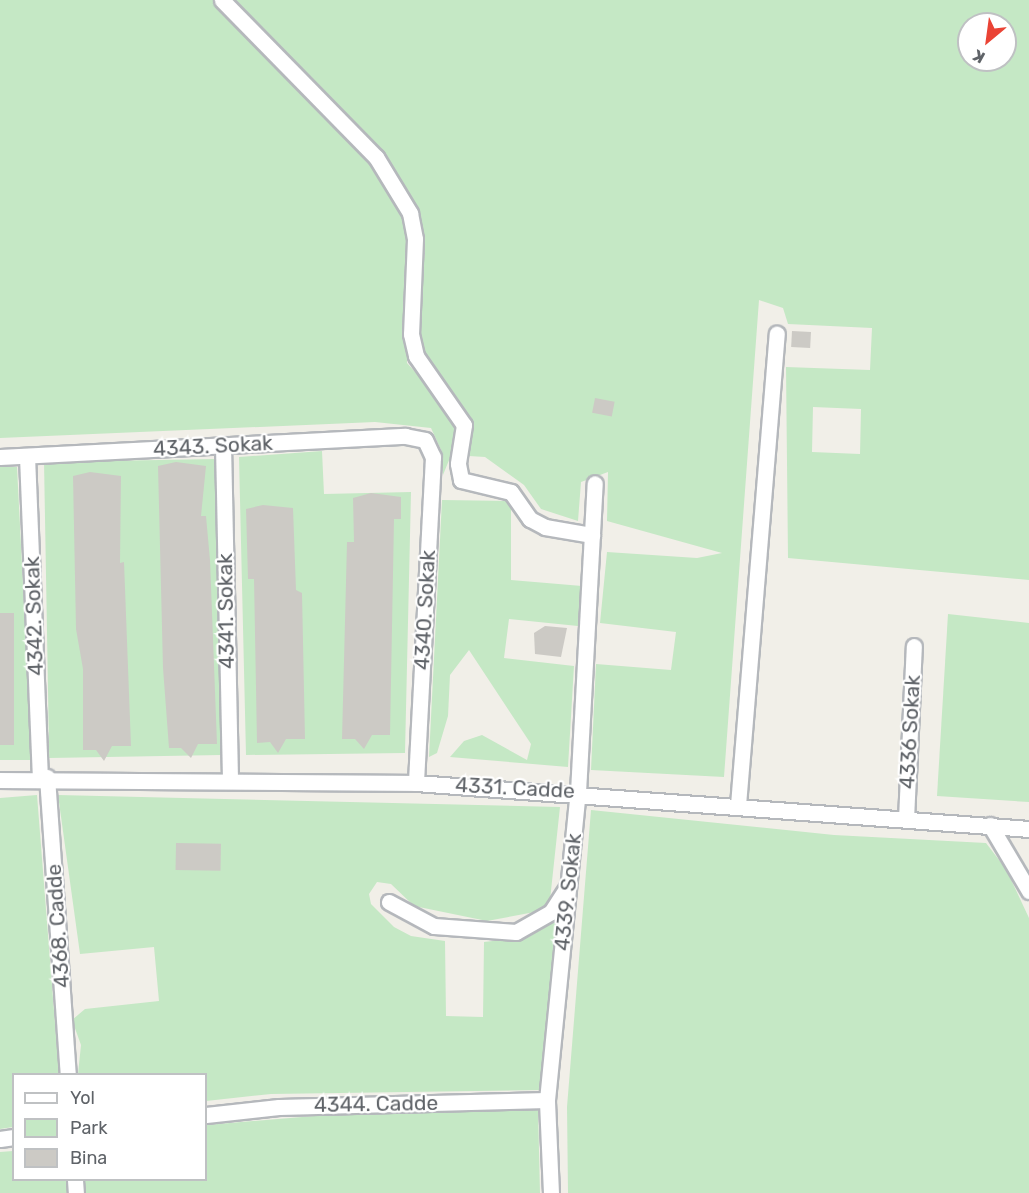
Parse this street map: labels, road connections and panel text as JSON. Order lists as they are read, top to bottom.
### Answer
{
  "streets": {
    "street": [
      "4343. Sokak",
      "4340. Sokak",
      "4341. Sokak",
      "4342. Sokak",
      "4336 Sokak",
      "4331. Cadde",
      "4339. Sokak",
      "4368. Cadde",
      "4344. Cadde"
    ]
  },
  "crossings": [
    ["4343. Sokak", "4340. Sokak"],
    ["4343. Sokak", "4341. Sokak"],
    ["4343. Sokak", "4342. Sokak"],
    ["4340. Sokak", "4331. Cadde"],
    ["4341. Sokak", "4331. Cadde"],
    ["4342. Sokak", "4331. Cadde"],
    ["4342. Sokak", "4368. Cadde"],
    ["4336 Sokak", "4331. Cadde"],
    ["4331. Cadde", "4339. Sokak"],
    ["4331. Cadde", "4368. Cadde"],
    ["4339. Sokak", "4344. Cadde"]
  ],
  "legend": ["Yol", "Park", "Bina"],
  "north": "bottom left"
}
